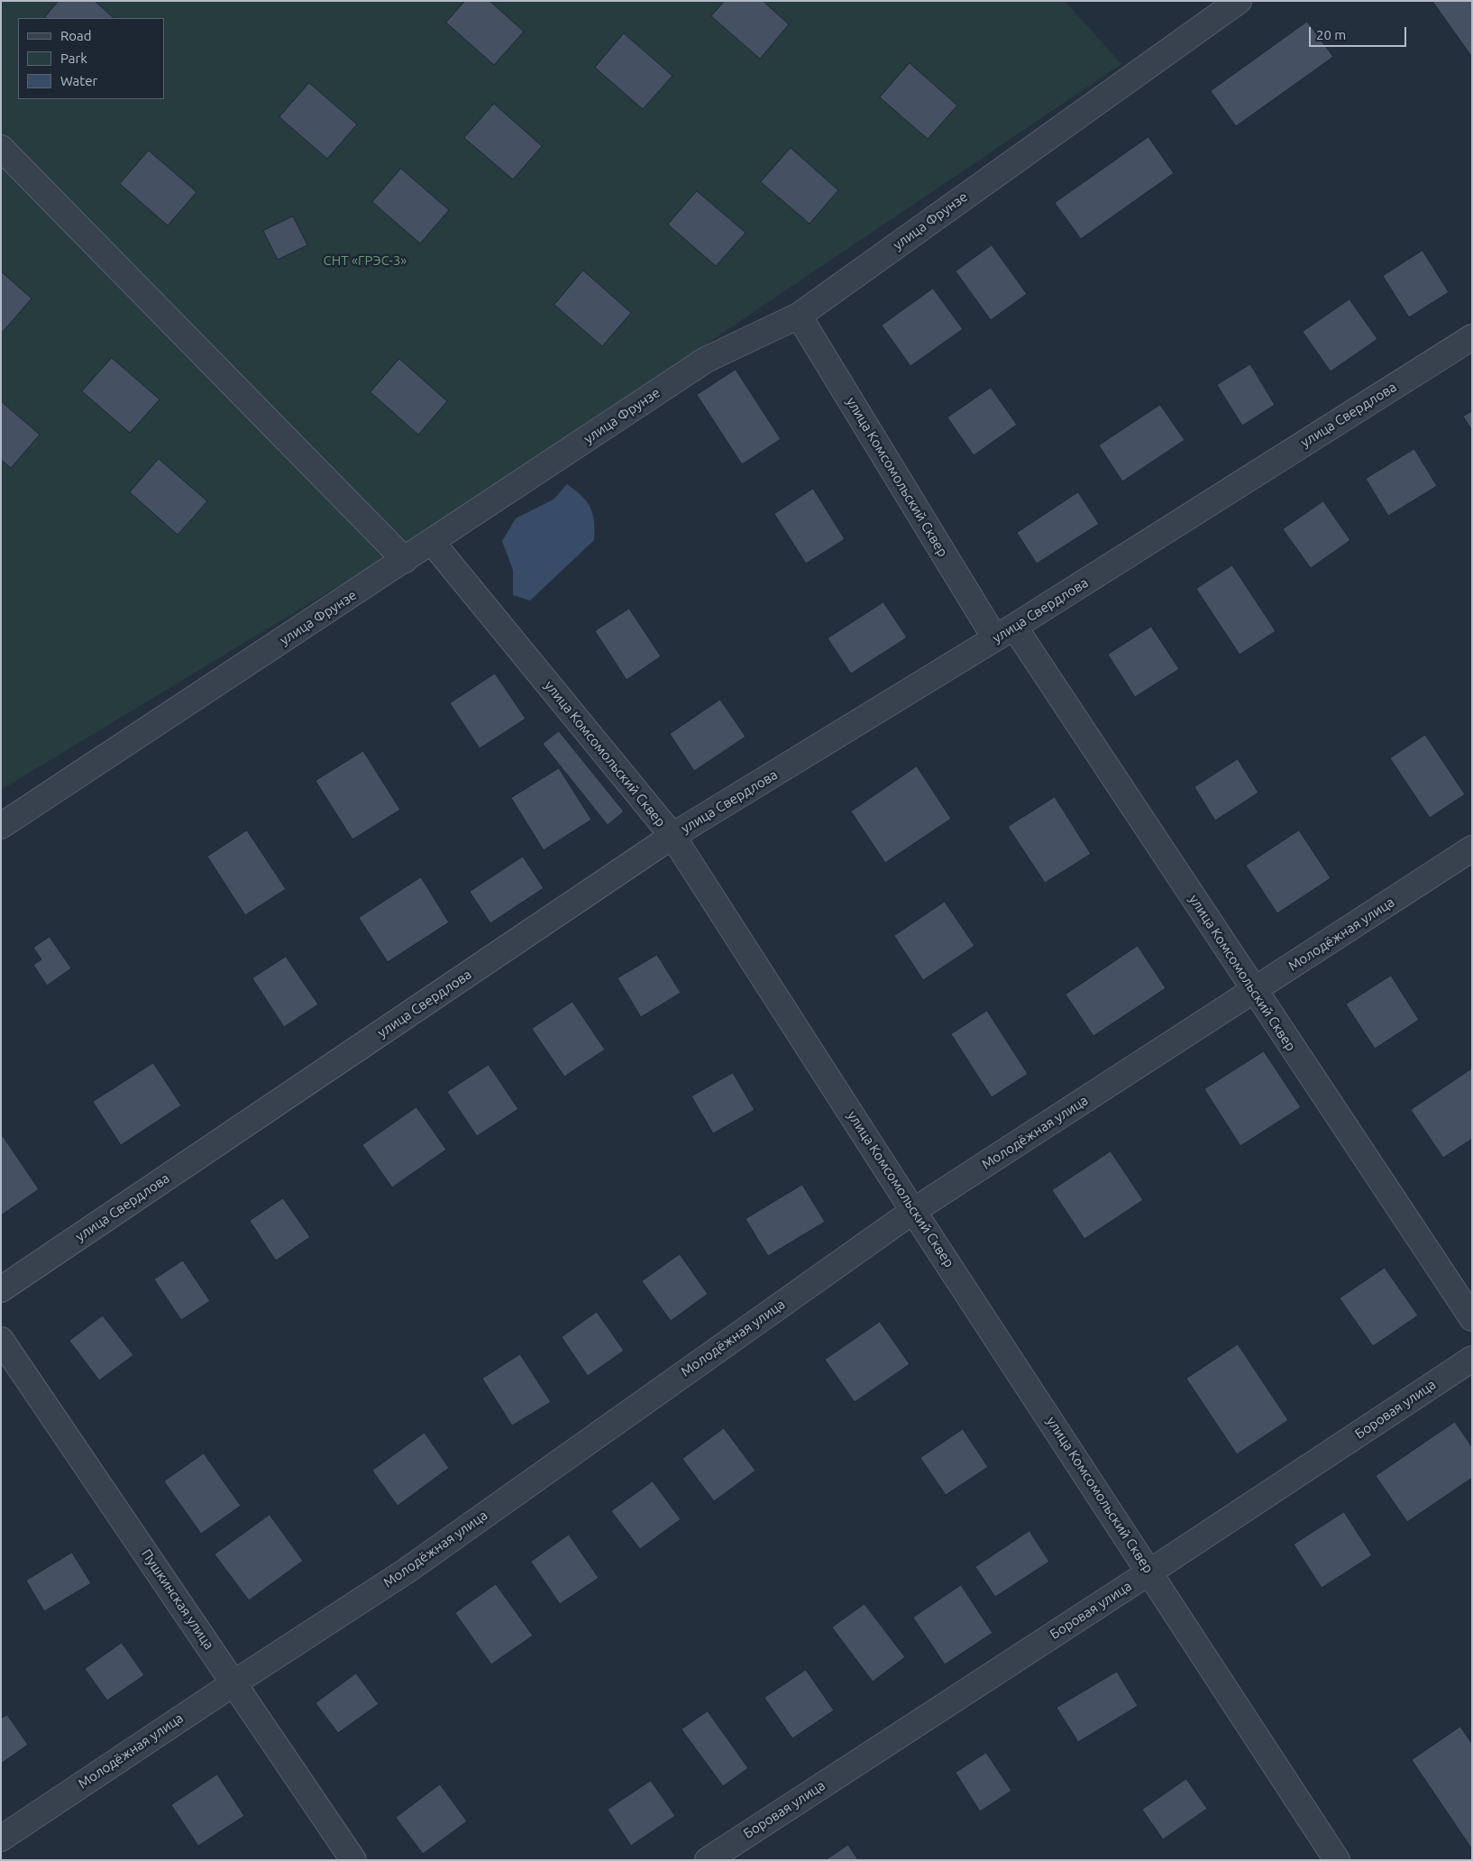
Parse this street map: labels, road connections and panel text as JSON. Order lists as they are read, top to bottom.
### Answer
{
  "streets": {
    "street": [
      "улица Фрунзе",
      "улица Свердлова",
      "улица Комсомольский Сквер",
      "Молодёжная улица",
      "Боровая улица",
      "Пушкинская улица"
    ]
  },
  "crossings": [
    ["улица Фрунзе", "улица Комсомольский Сквер"],
    ["улица Свердлова", "улица Комсомольский Сквер"],
    ["улица Комсомольский Сквер", "Молодёжная улица"],
    ["улица Комсомольский Сквер", "Боровая улица"],
    ["Молодёжная улица", "Пушкинская улица"]
  ],
  "parks": ["СНТ «ГРЭС-3»"],
  "legend": ["Road", "Park", "Water"],
  "scale_bar": "20 m"
}
